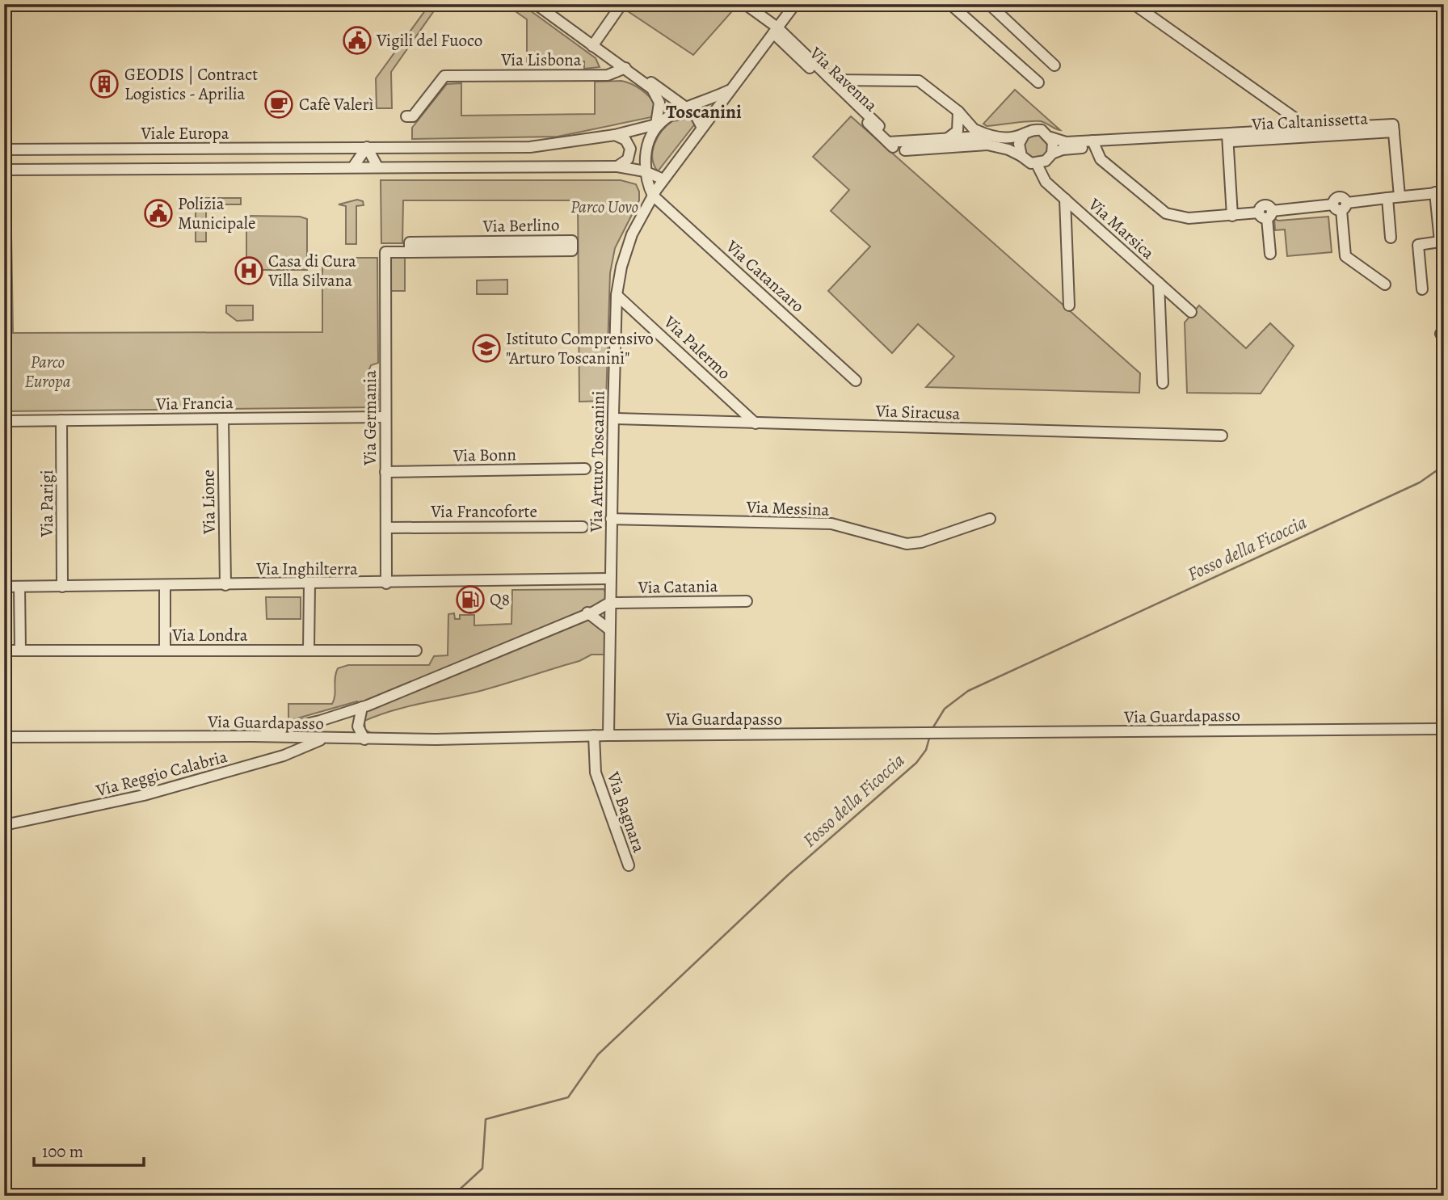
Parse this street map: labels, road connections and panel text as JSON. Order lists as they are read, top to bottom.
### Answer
{
  "streets": {
    "street": [
      "Via Lisbona",
      "Via Ravenna",
      "Via Caltanissetta",
      "Viale Europa",
      "Via Berlino",
      "Via Marsica",
      "Via Catanzaro",
      "Via Palermo",
      "Via Francia",
      "Via Siracusa",
      "Via Germania",
      "Via Bonn",
      "Via Arturo Toscanini",
      "Via Lione",
      "Via Parigi",
      "Via Messina",
      "Via Francoforte",
      "Via Inghilterra",
      "Via Catania",
      "Via Londra",
      "Via Guardapasso",
      "Via Reggio Calabria",
      "Via Bagnara"
    ]
  },
  "crossings": [
    ["Via Ravenna", "Via Arturo Toscanini"],
    ["Via Caltanissetta", "Via Marsica"],
    ["Viale Europa", "Via Arturo Toscanini"],
    ["Via Berlino", "Via Germania"],
    ["Via Catanzaro", "Via Arturo Toscanini"],
    ["Via Palermo", "Via Siracusa"],
    ["Via Palermo", "Via Arturo Toscanini"],
    ["Via Francia", "Via Germania"],
    ["Via Francia", "Via Lione"],
    ["Via Francia", "Via Parigi"],
    ["Via Siracusa", "Via Arturo Toscanini"],
    ["Via Germania", "Via Bonn"],
    ["Via Germania", "Via Francoforte"],
    ["Via Germania", "Via Inghilterra"],
    ["Via Arturo Toscanini", "Via Messina"],
    ["Via Arturo Toscanini", "Via Inghilterra"],
    ["Via Arturo Toscanini", "Via Catania"],
    ["Via Arturo Toscanini", "Via Guardapasso"],
    ["Via Lione", "Via Inghilterra"],
    ["Via Parigi", "Via Inghilterra"],
    ["Via Guardapasso", "Via Reggio Calabria"],
    ["Via Guardapasso", "Via Bagnara"]
  ],
  "districts": ["Toscanini"],
  "water": ["Fosso della Ficoccia"],
  "parks": ["Parco Uovo", "Parco Europa"],
  "places": {
    "public building": ["Vigili del Fuoco", "Polizia Municipale"],
    "building": ["GEODIS | Contract Logistics - Aprilia"],
    "cafe": ["Cafè Valerì"],
    "hospital": ["Casa di Cura Villa Silvana"],
    "school or university": ["Istituto Comprensivo \"Arturo Toscanini\""],
    "fuel station": ["Q8"]
  },
  "scale_bar": "100 m"
}
